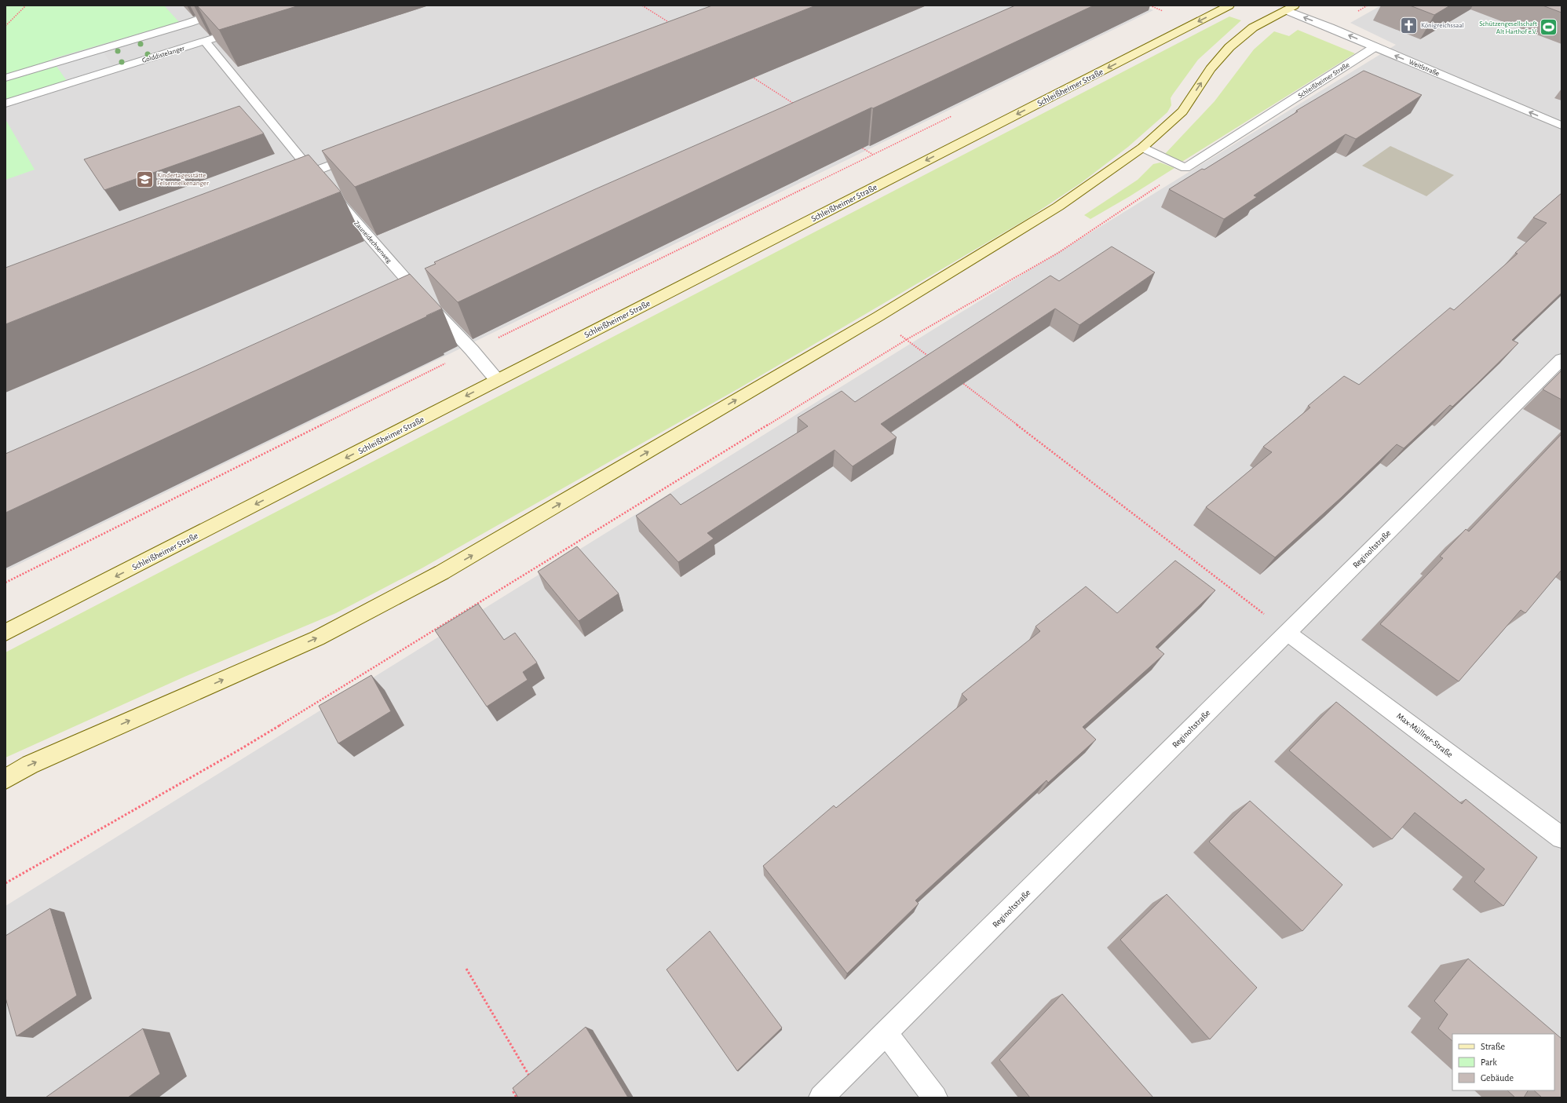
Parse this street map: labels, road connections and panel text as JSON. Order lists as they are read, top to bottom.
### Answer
{
  "streets": {
    "main road": ["Schleißheimer Straße"],
    "street": [
      "Golddistelanger",
      "Weitlstraße",
      "Zauneidechsenweg",
      "Reginoltstraße",
      "Max-Müllner-Straße"
    ]
  },
  "crossings": [
    ["Golddistelanger", "Zauneidechsenweg"],
    ["Weitlstraße", "Schleißheimer Straße"],
    ["Schleißheimer Straße", "Zauneidechsenweg"],
    ["Reginoltstraße", "Max-Müllner-Straße"]
  ],
  "one_way": ["Weitlstraße"],
  "places": {
    "church": ["Königreichssaal"],
    "sports": ["Schützengesellschaft Alt Harthof e.V."],
    "school or university": ["Kindertagesstätte Felsennelkenanger"]
  },
  "legend": ["Straße", "Park", "Gebäude"]
}
